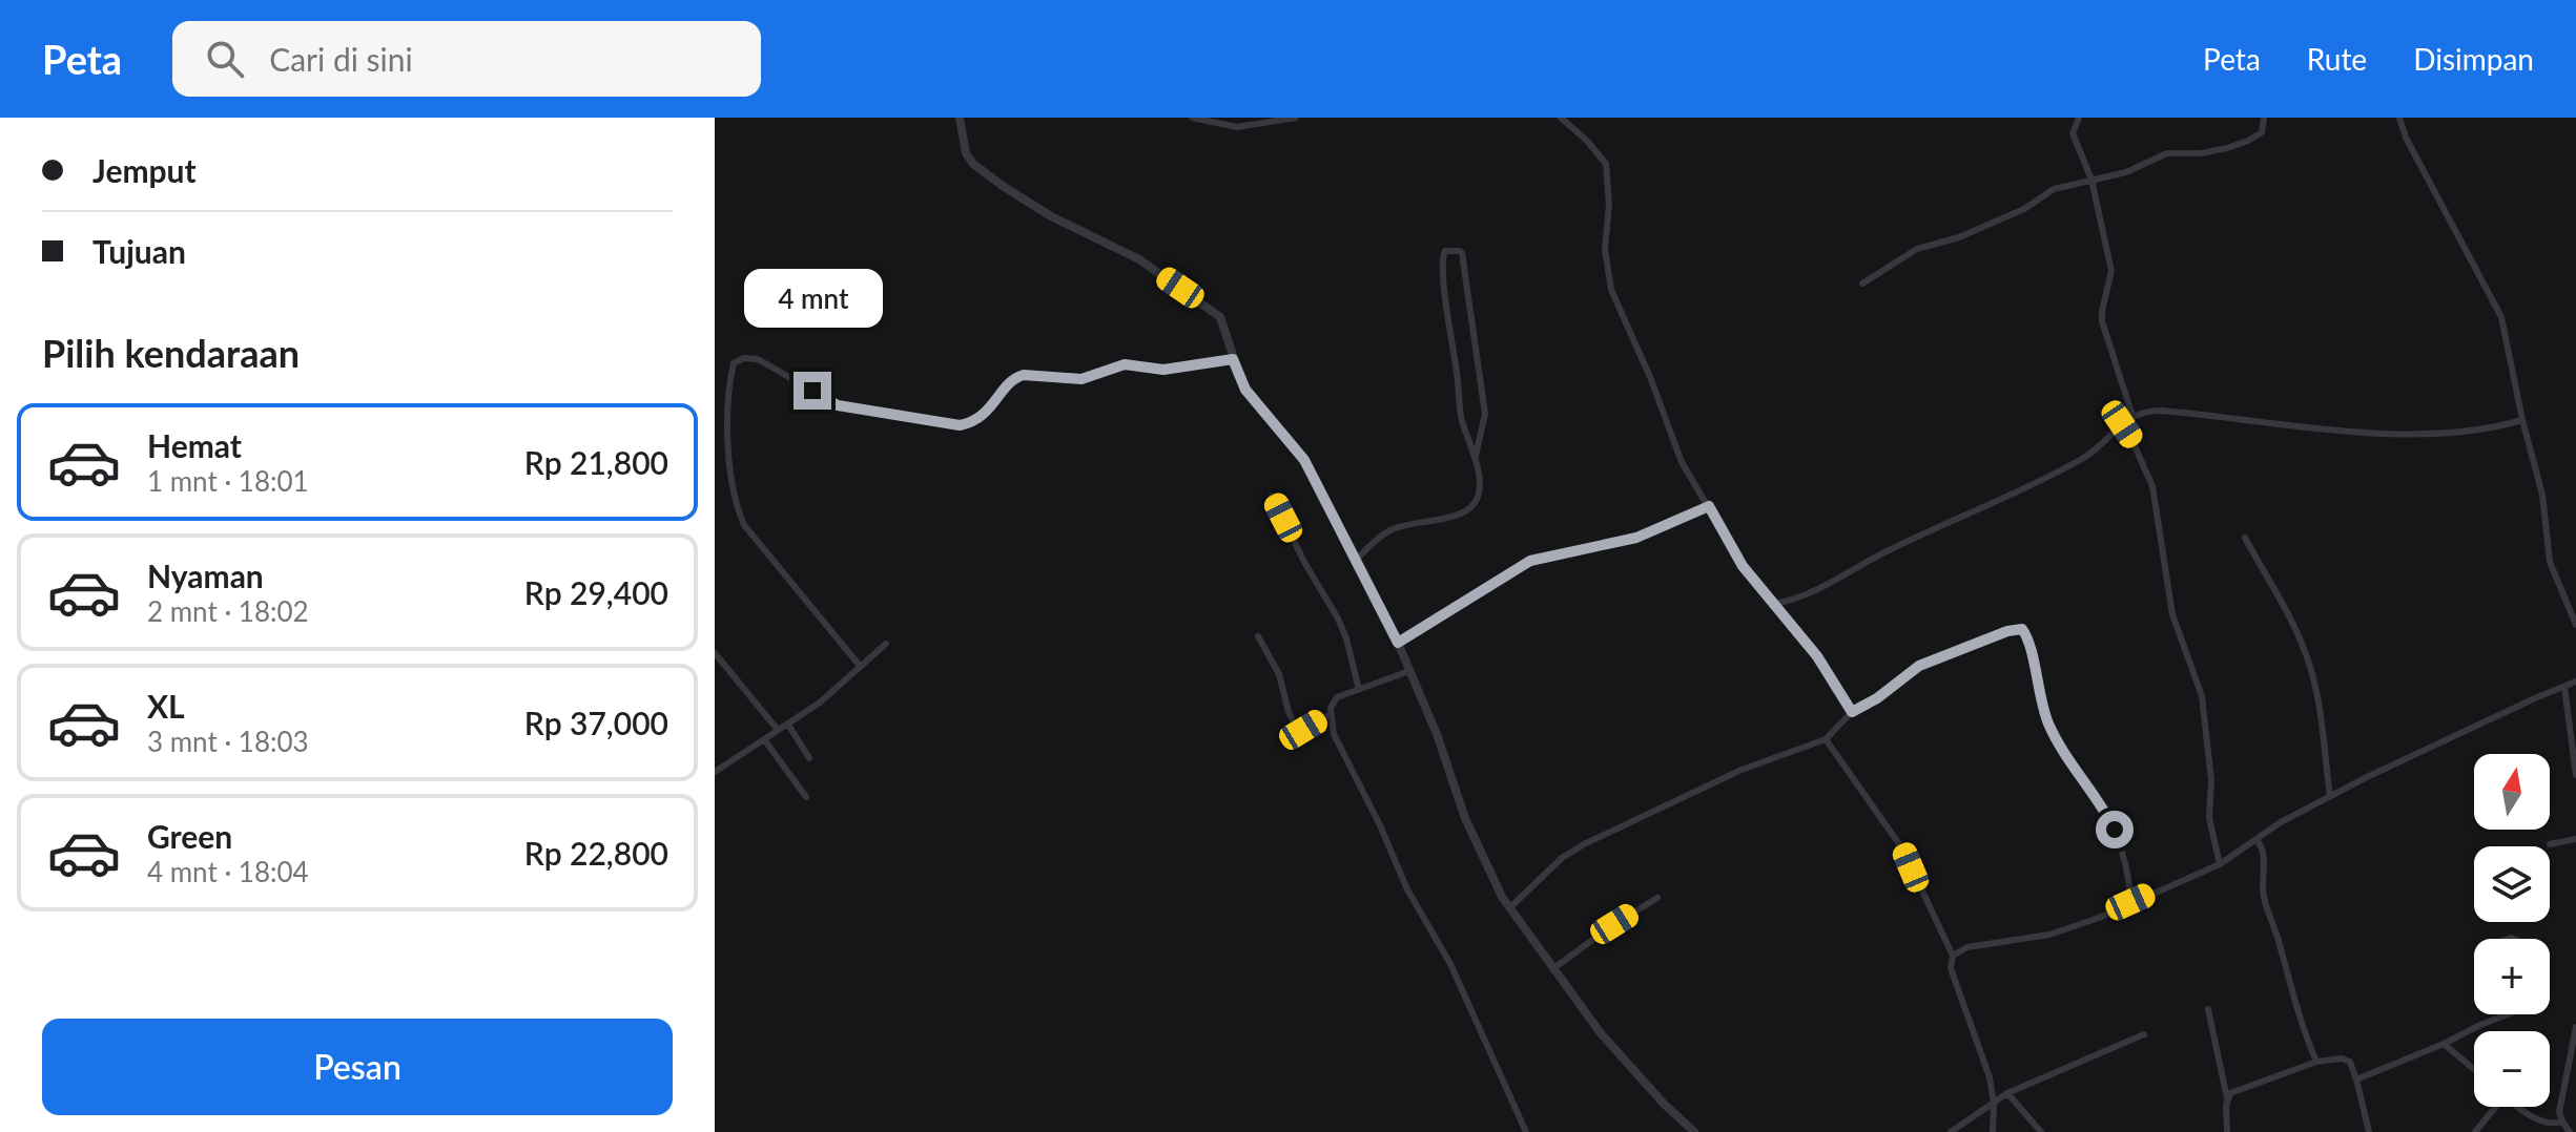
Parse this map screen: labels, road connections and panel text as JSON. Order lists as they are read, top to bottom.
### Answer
{
  "north": "top",
  "page": {
    "header": "Peta",
    "search": "Cari di sini",
    "nav": ["Peta", "Rute", "Disimpan"],
    "banner": ["Jemput", "Tujuan"],
    "bubble": "4 mnt",
    "heading": "Pilih kendaraan",
    "list": [
      {
        "name": "Hemat",
        "note": "1 mnt · 18:01",
        "value": "Rp 21,800"
      },
      {
        "name": "Nyaman",
        "note": "2 mnt · 18:02",
        "value": "Rp 29,400"
      },
      {
        "name": "XL",
        "note": "3 mnt · 18:03",
        "value": "Rp 37,000"
      },
      {
        "name": "Green",
        "note": "4 mnt · 18:04",
        "value": "Rp 22,800"
      }
    ],
    "map_buttons": ["+", "−"],
    "buttons": "Pesan"
  }
}
